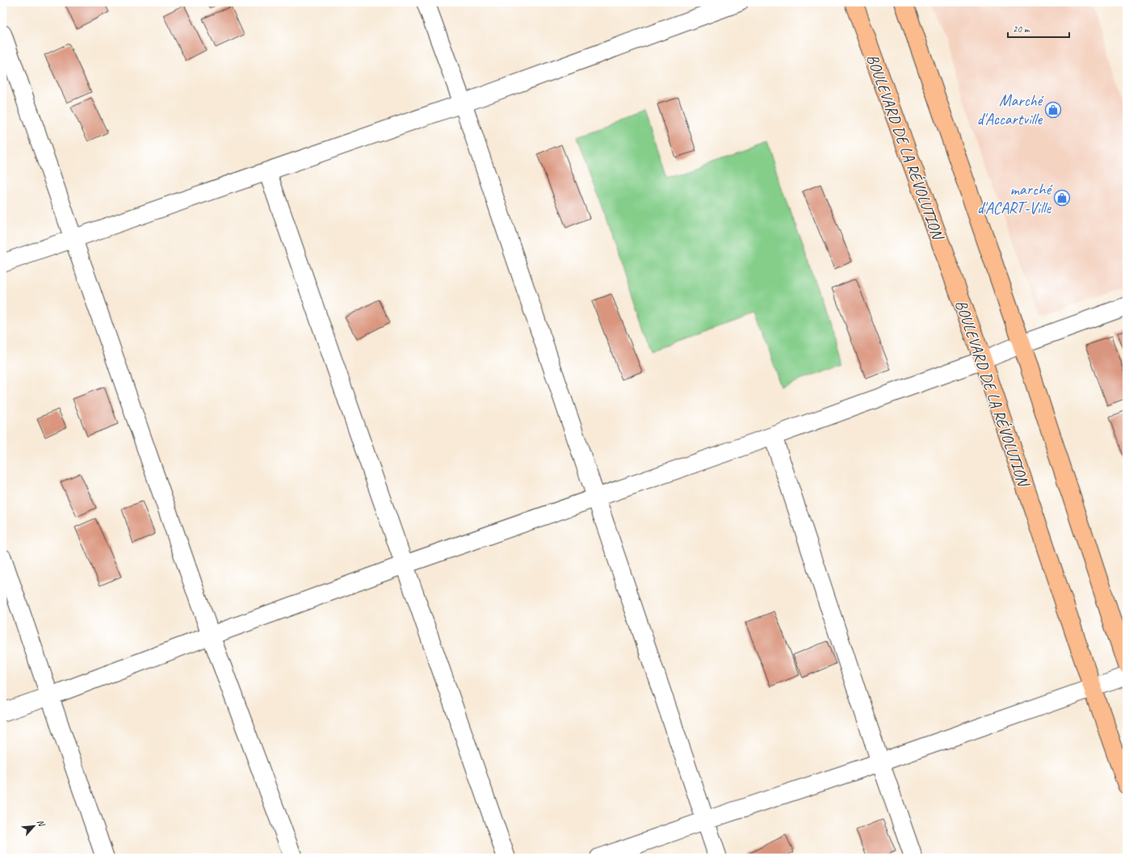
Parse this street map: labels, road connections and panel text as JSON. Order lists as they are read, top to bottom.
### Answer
{
  "streets": {
    "main road": ["BOULEVARD DE LA RÉVOLUTION"]
  },
  "places": {
    "shop": ["Marché d'Accartville", "marché d'ACART-Ville"]
  },
  "scale_bar": "20 m",
  "north": "top right"
}
